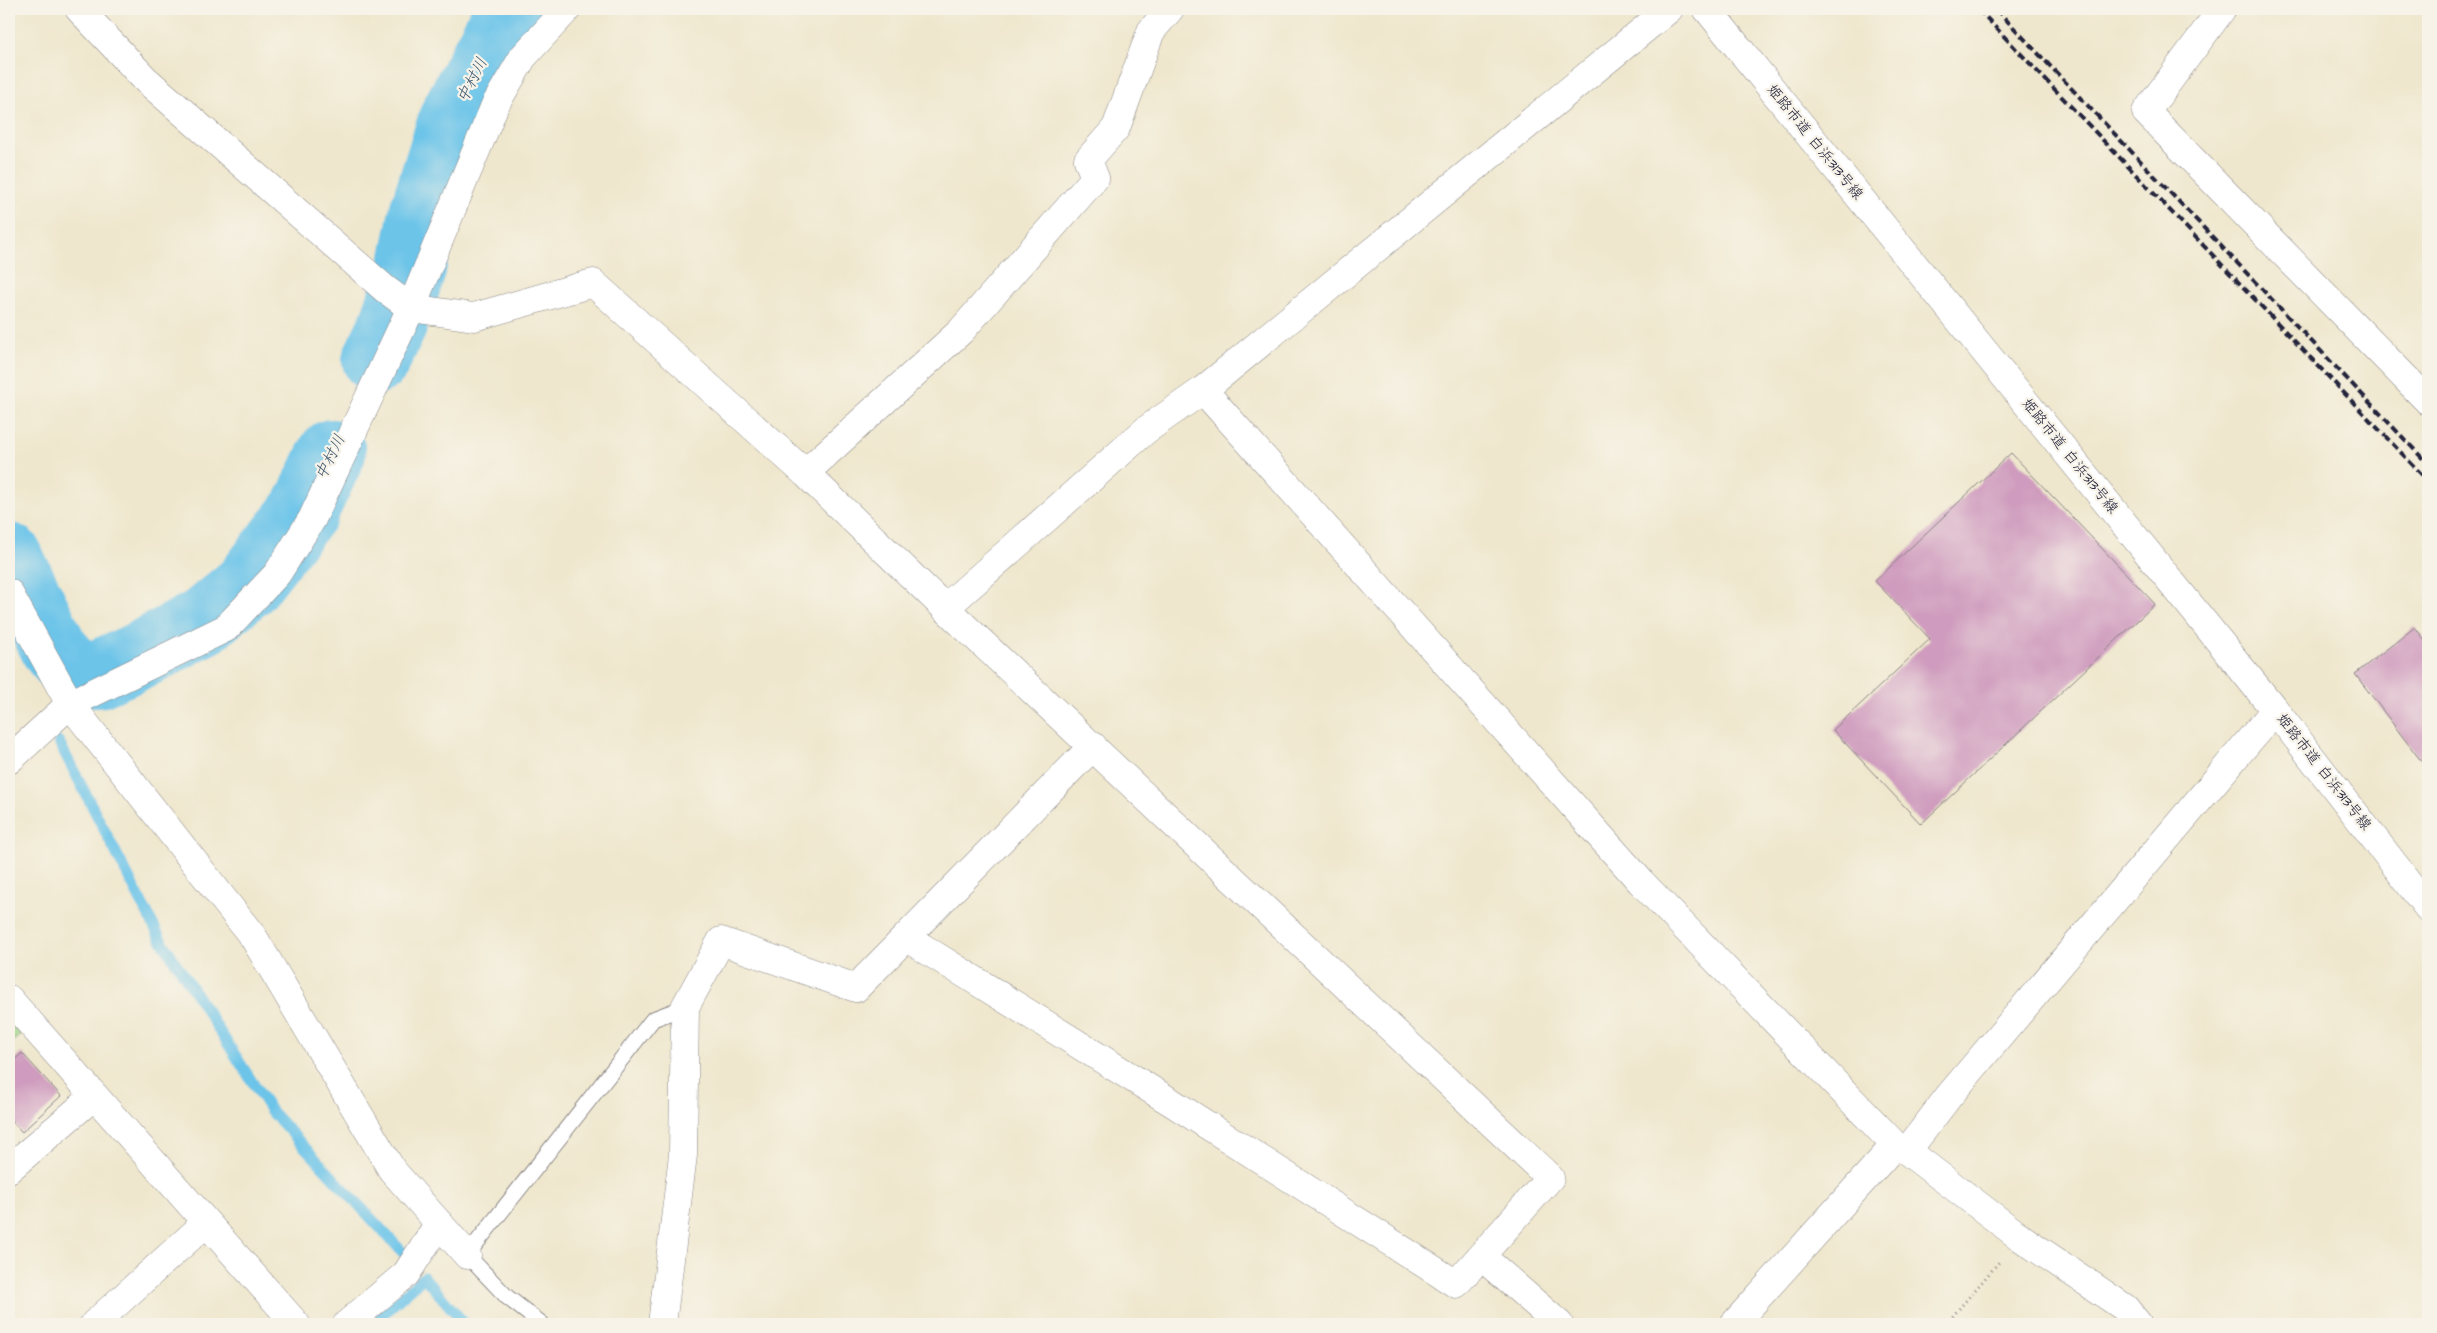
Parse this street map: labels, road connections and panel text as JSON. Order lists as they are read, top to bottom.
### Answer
{
  "streets": {
    "street": ["姫路市道 白浜313号線"]
  },
  "water": ["中村川"]
}
